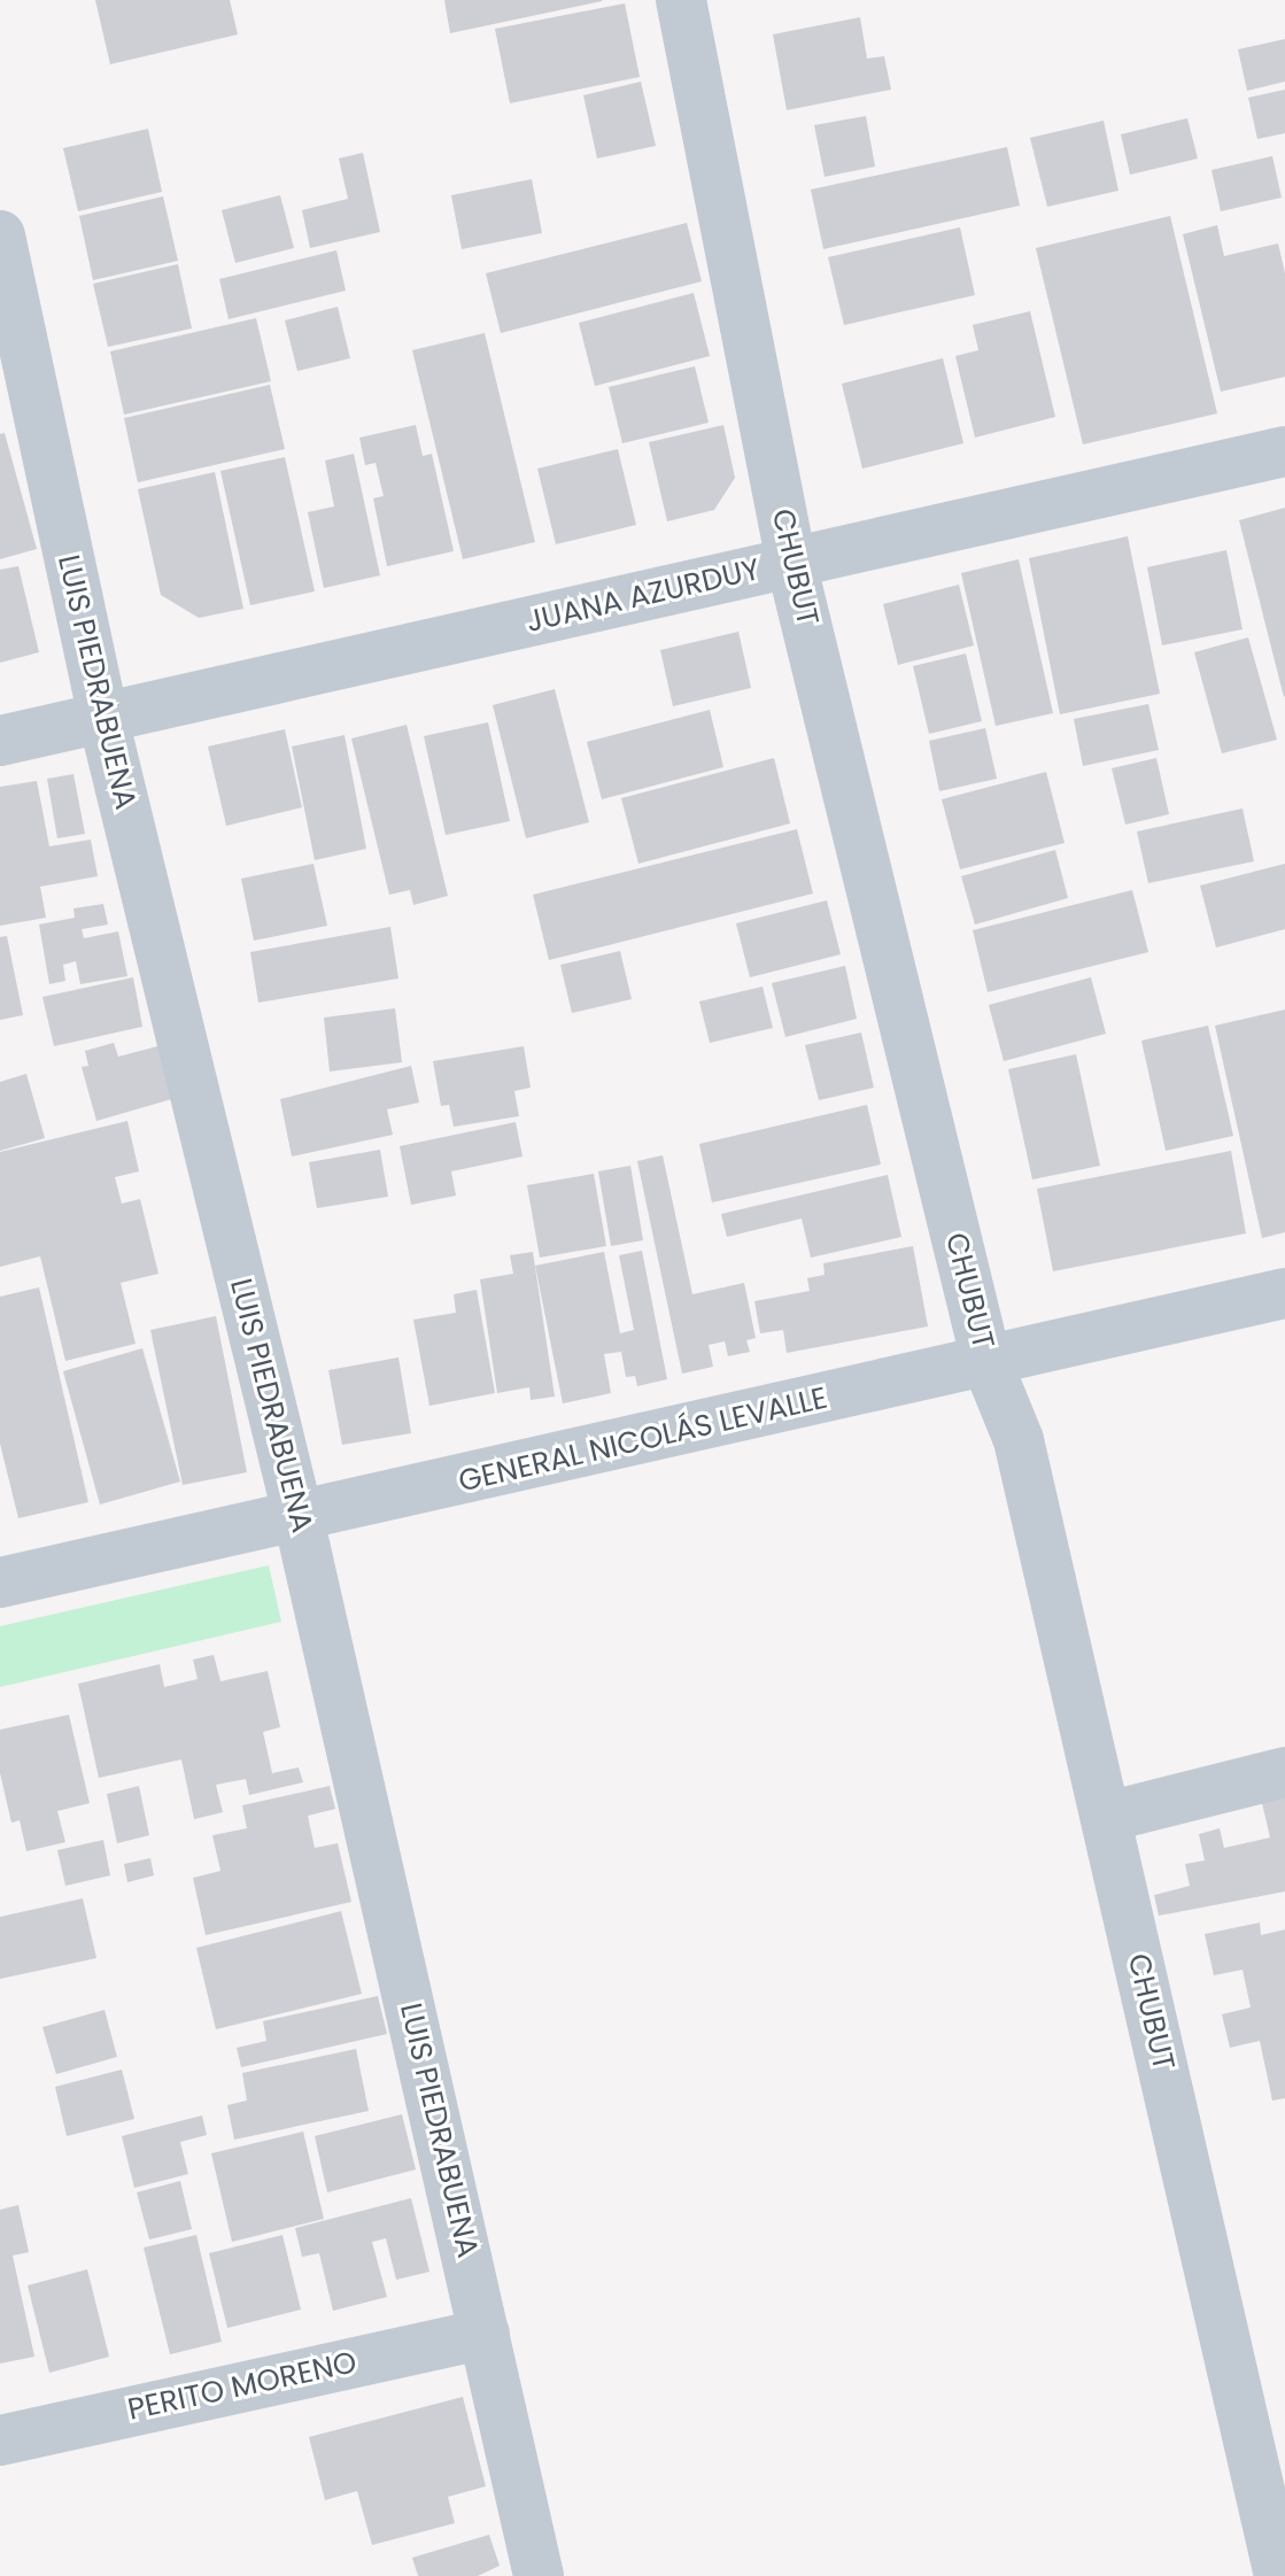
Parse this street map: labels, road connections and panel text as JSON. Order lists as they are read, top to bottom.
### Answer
{
  "streets": {
    "street": [
      "CHUBUT",
      "JUANA AZURDUY",
      "LUIS PIEDRABUENA",
      "GENERAL NICOLÁS LEVALLE",
      "PERITO MORENO"
    ]
  },
  "crossings": [
    ["CHUBUT", "JUANA AZURDUY"],
    ["CHUBUT", "GENERAL NICOLÁS LEVALLE"],
    ["JUANA AZURDUY", "LUIS PIEDRABUENA"],
    ["LUIS PIEDRABUENA", "GENERAL NICOLÁS LEVALLE"],
    ["LUIS PIEDRABUENA", "PERITO MORENO"]
  ]
}
